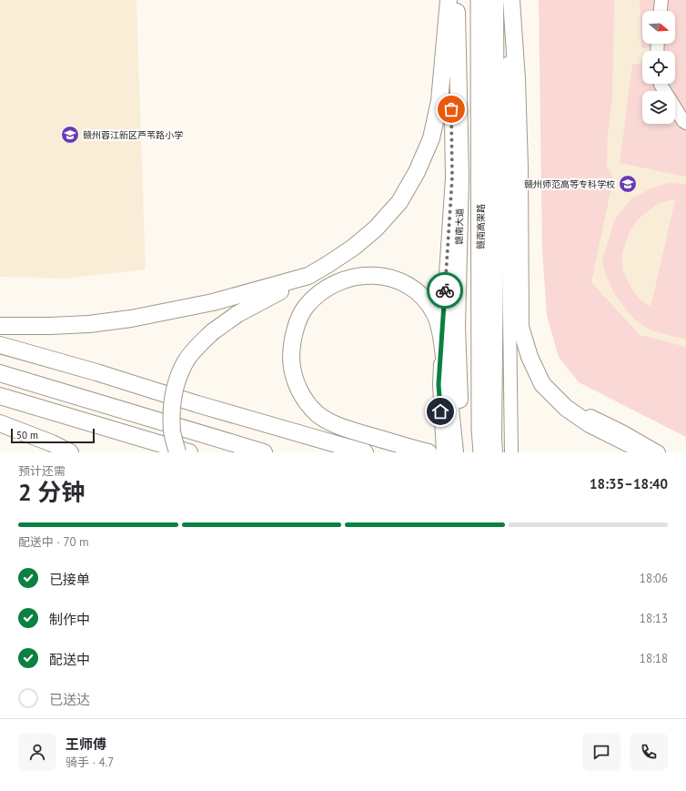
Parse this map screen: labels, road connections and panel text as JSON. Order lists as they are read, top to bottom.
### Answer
{
  "streets": {
    "highway": ["赣南高架路"],
    "main road": ["赣南大道"]
  },
  "places": {
    "school or university": ["赣州蓉江新区芦苇路小学", "赣州师范高等专科学校"]
  },
  "scale_bar": "50 m",
  "north": "right",
  "page": {
    "scale": "50 m",
    "heading": ["2 分钟", "预计还需", "18:35–18:40"],
    "panel": ["王师傅", "骑手 · 4.7"],
    "bar": "配送中 · 70 m",
    "list": [
      ["已接单", "18:06"],
      ["制作中", "18:13"],
      ["配送中", "18:18"],
      "已送达"
    ]
  }
}
